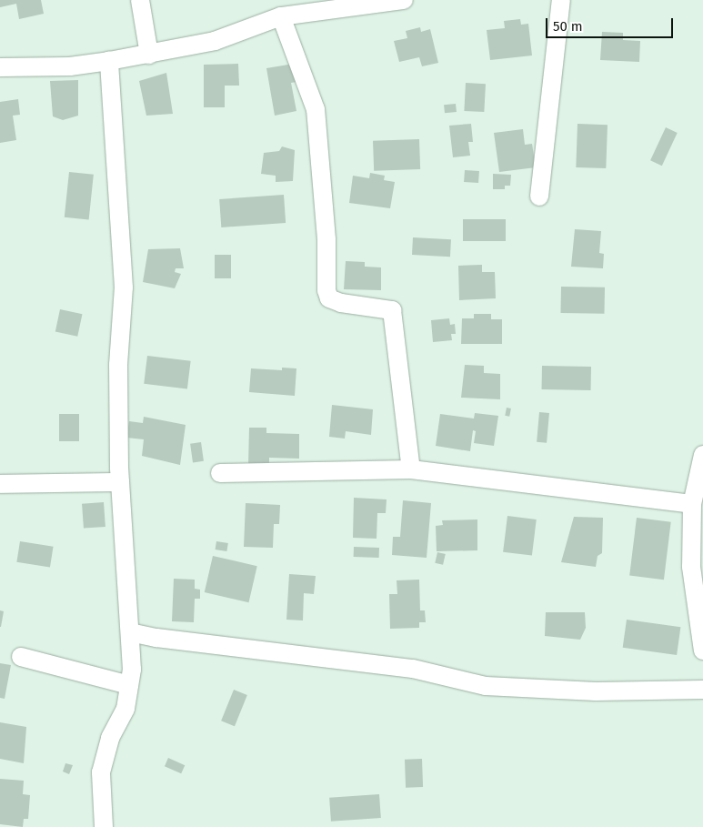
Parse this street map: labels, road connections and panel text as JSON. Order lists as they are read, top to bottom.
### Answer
{
  "scale_bar": "50 m"
}
